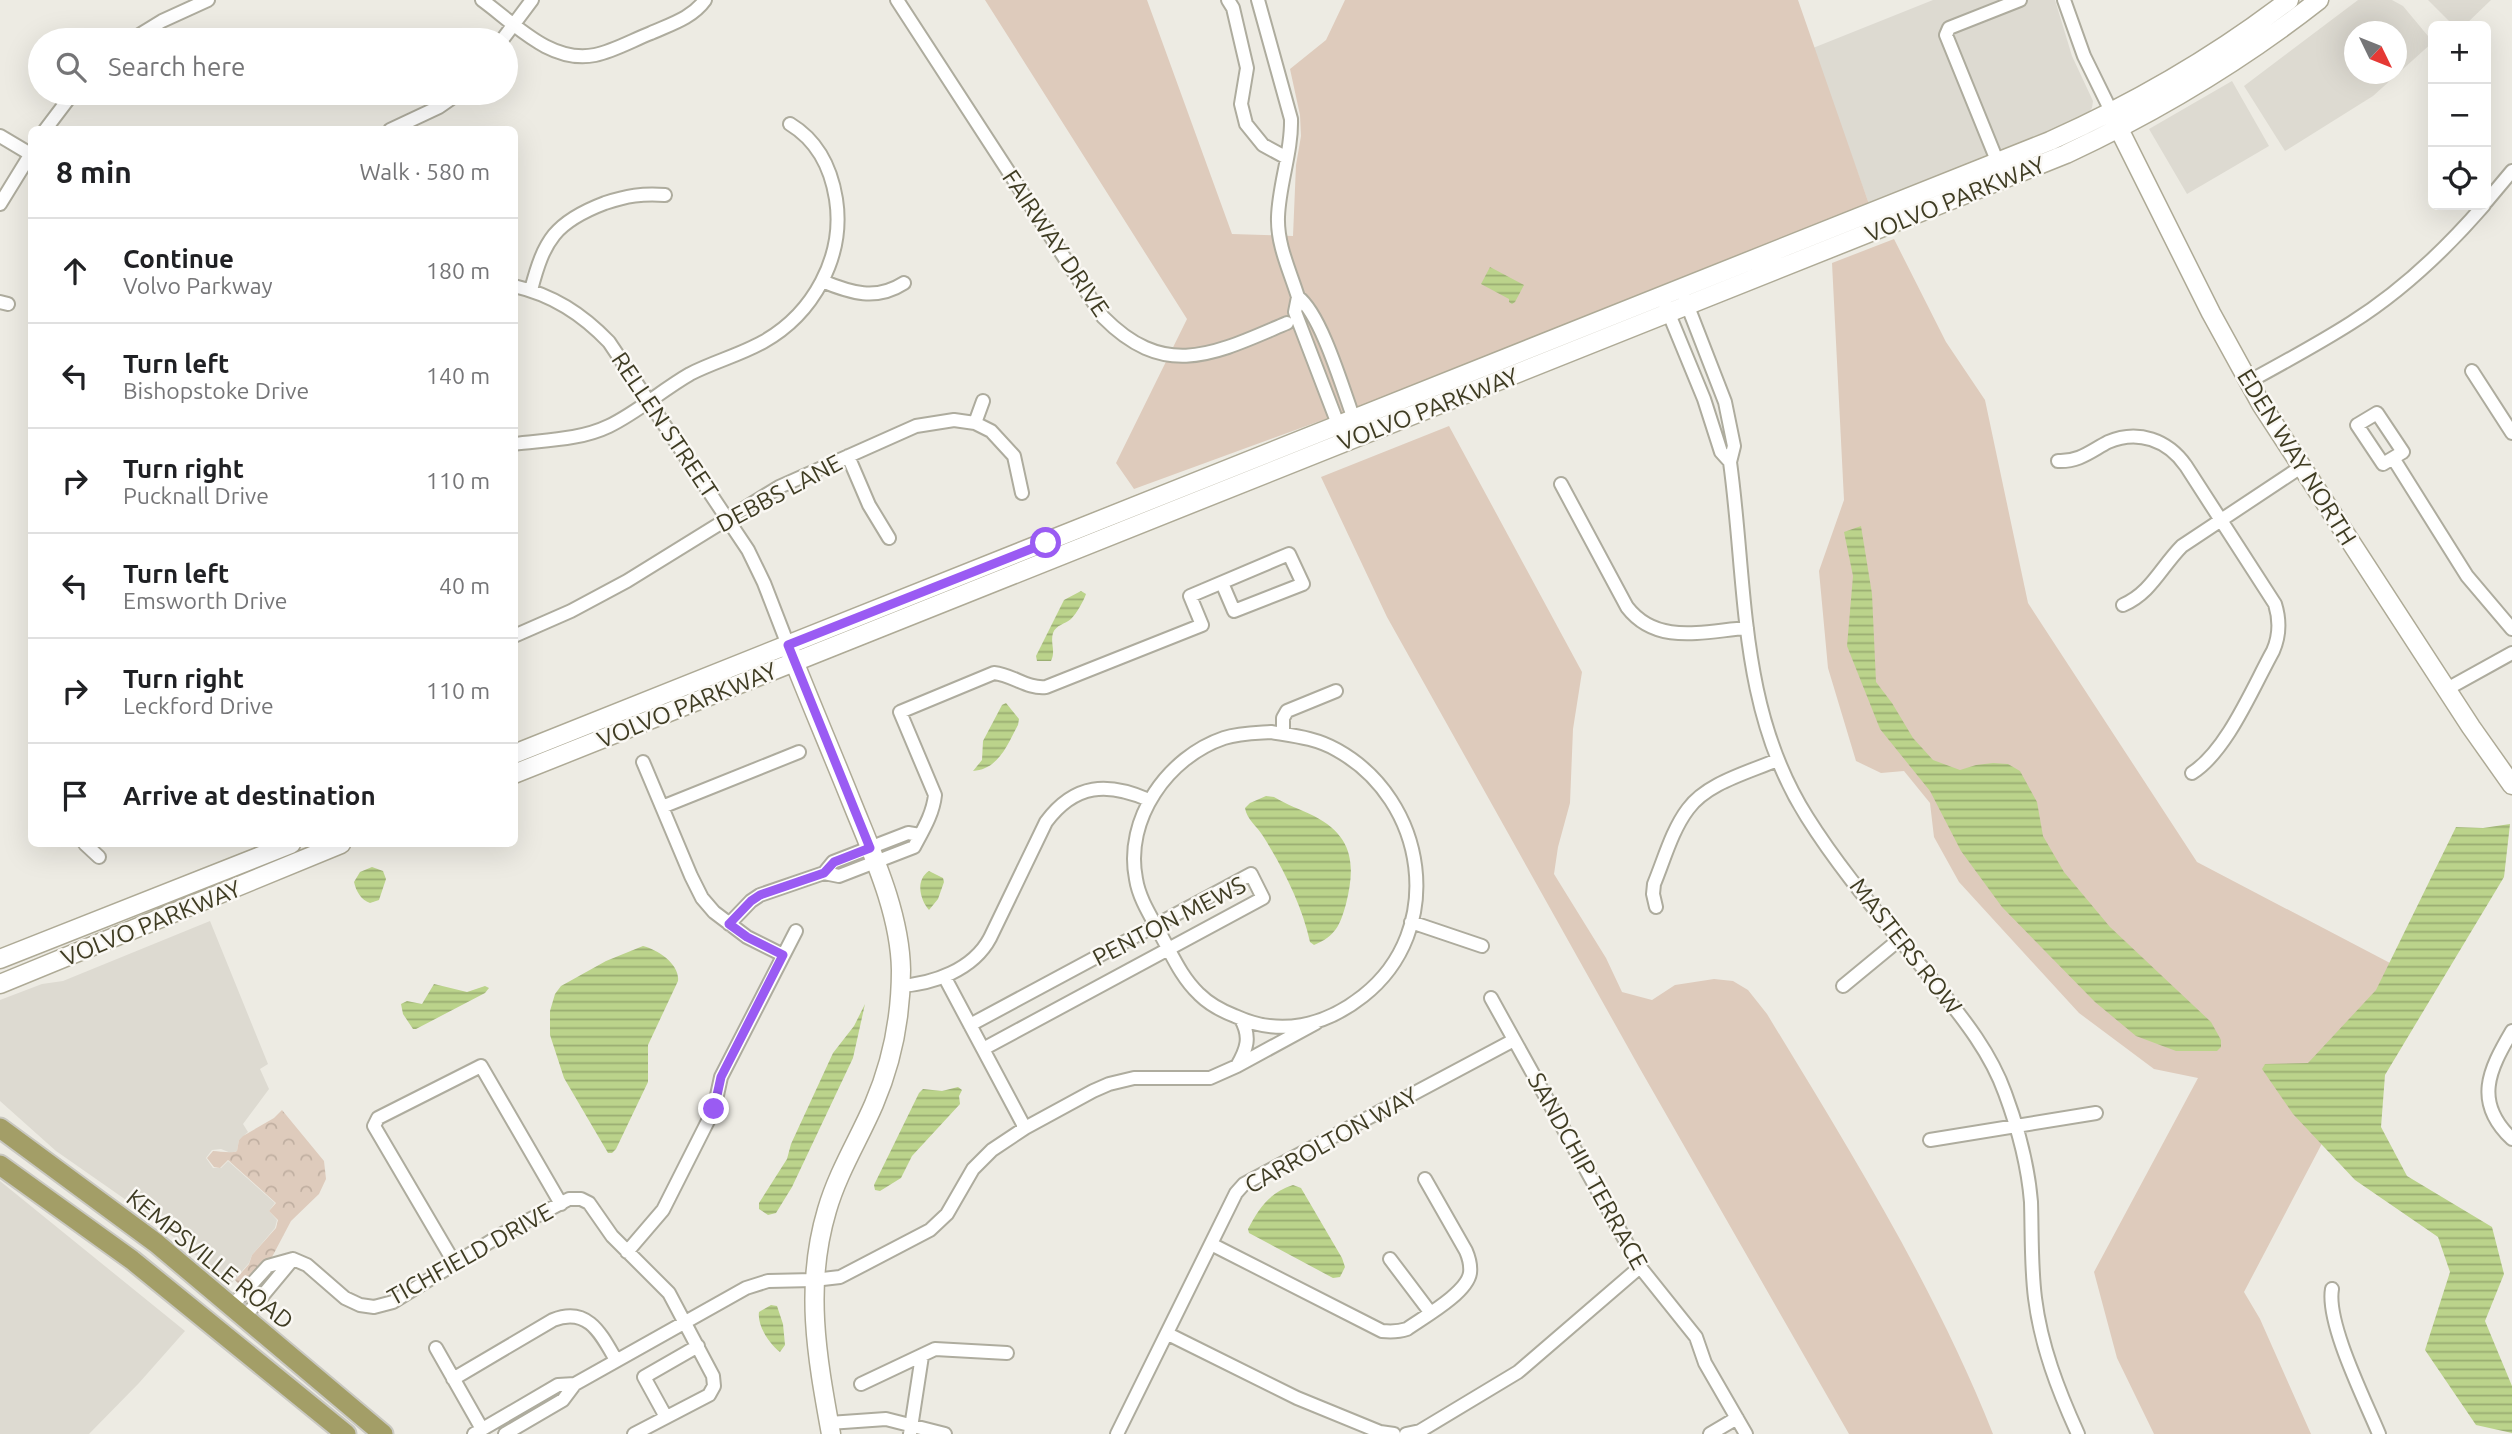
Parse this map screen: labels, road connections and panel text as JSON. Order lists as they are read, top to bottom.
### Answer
{
  "streets": {
    "main road": ["VOLVO PARKWAY", "EDEN WAY NORTH", "KEMPSVILLE ROAD"],
    "street": [
      "FAIRWAY DRIVE",
      "RELLEN STREET",
      "DEBBS LANE",
      "PENTON MEWS",
      "MASTERS ROW",
      "CARROLTON WAY",
      "SANDCHIP TERRACE",
      "TICHFIELD DRIVE"
    ]
  },
  "crossings": [
    ["VOLVO PARKWAY", "RELLEN STREET"],
    ["VOLVO PARKWAY", "EDEN WAY NORTH"],
    ["VOLVO PARKWAY", "MASTERS ROW"],
    ["RELLEN STREET", "DEBBS LANE"],
    ["CARROLTON WAY", "SANDCHIP TERRACE"],
    ["TICHFIELD DRIVE", "KEMPSVILLE ROAD"]
  ],
  "north": "bottom right",
  "page": {
    "map_buttons": ["+", "−"],
    "search": "Search here",
    "heading": ["8 min", "Walk · 580 m"],
    "list": [
      ["Continue", "Volvo Parkway", "180 m"],
      ["Turn left", "Bishopstoke Drive", "140 m"],
      ["Turn right", "Pucknall Drive", "110 m"],
      ["Turn left", "Emsworth Drive", "40 m"],
      ["Turn right", "Leckford Drive", "110 m"],
      "Arrive at destination"
    ]
  }
}
